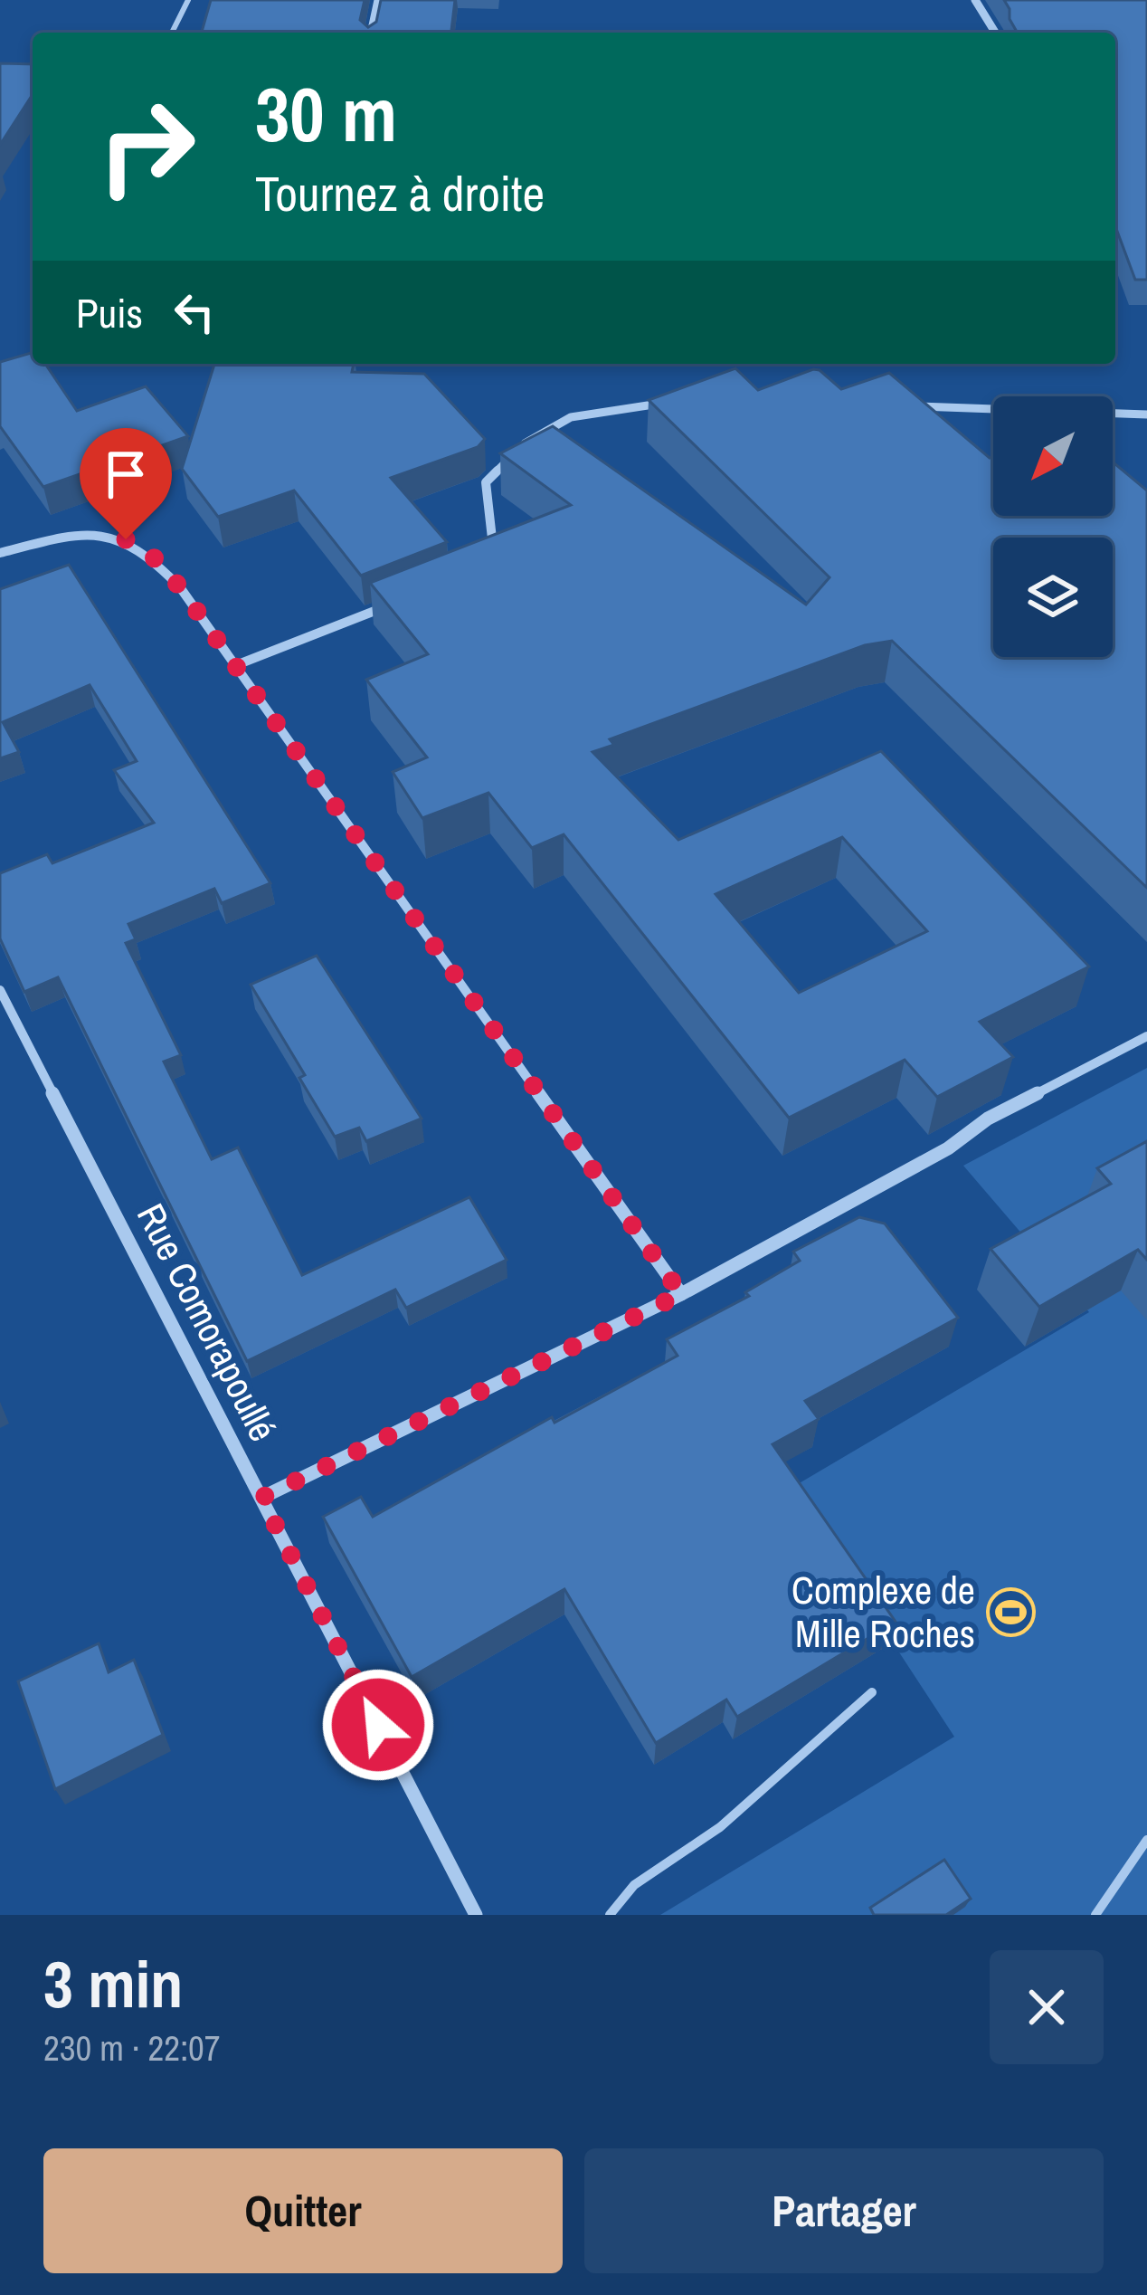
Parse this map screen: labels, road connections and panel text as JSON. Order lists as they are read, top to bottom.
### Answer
{
  "streets": {
    "street": ["Rue Comorapoullé"]
  },
  "places": {
    "sports": ["Complexe de Mille Roches"]
  },
  "north": "bottom left",
  "page": {
    "turn": ["30 m", "Tournez à droite"],
    "then": "Puis",
    "heading": ["3 min", "230 m · 22:07"],
    "buttons": ["Quitter", "Partager"]
  }
}
